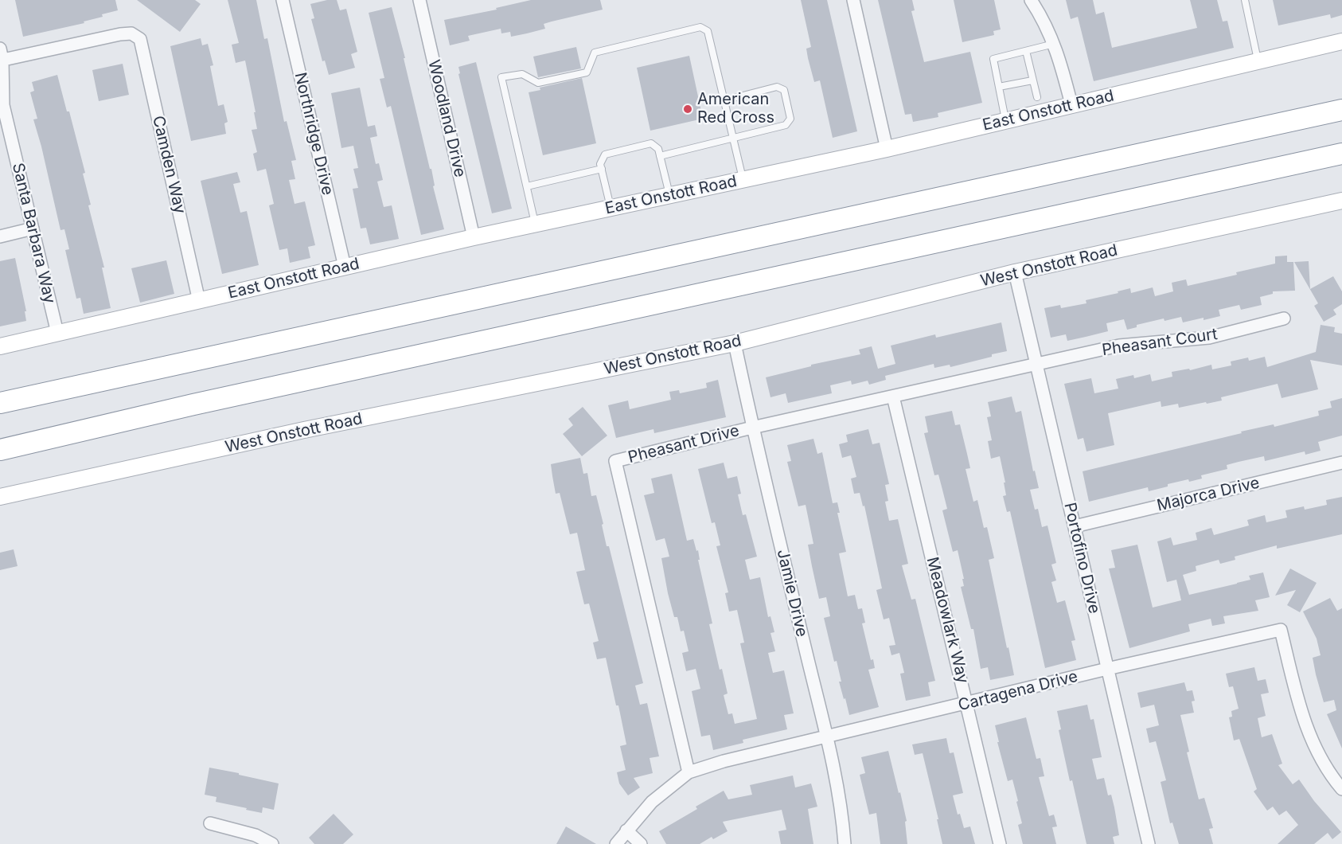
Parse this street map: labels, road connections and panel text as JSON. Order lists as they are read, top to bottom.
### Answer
{
  "streets": {
    "street": [
      "East Onstott Road",
      "Woodland Drive",
      "Northridge Drive",
      "Camden Way",
      "Santa Barbara Way",
      "West Onstott Road",
      "Pheasant Court",
      "Pheasant Drive",
      "Majorca Drive",
      "Portofino Drive",
      "Jamie Drive",
      "Meadowlark Way",
      "Cartagena Drive"
    ]
  },
  "crossings": [
    ["East Onstott Road", "Woodland Drive"],
    ["East Onstott Road", "Northridge Drive"],
    ["East Onstott Road", "Camden Way"],
    ["East Onstott Road", "Santa Barbara Way"],
    ["Camden Way", "Santa Barbara Way"],
    ["West Onstott Road", "Portofino Drive"],
    ["West Onstott Road", "Jamie Drive"],
    ["Pheasant Court", "Pheasant Drive"],
    ["Pheasant Court", "Portofino Drive"],
    ["Pheasant Drive", "Portofino Drive"],
    ["Pheasant Drive", "Jamie Drive"],
    ["Pheasant Drive", "Meadowlark Way"],
    ["Pheasant Drive", "Cartagena Drive"],
    ["Majorca Drive", "Portofino Drive"],
    ["Portofino Drive", "Cartagena Drive"],
    ["Jamie Drive", "Cartagena Drive"],
    ["Meadowlark Way", "Cartagena Drive"]
  ],
  "places": ["American Red Cross"]
}
